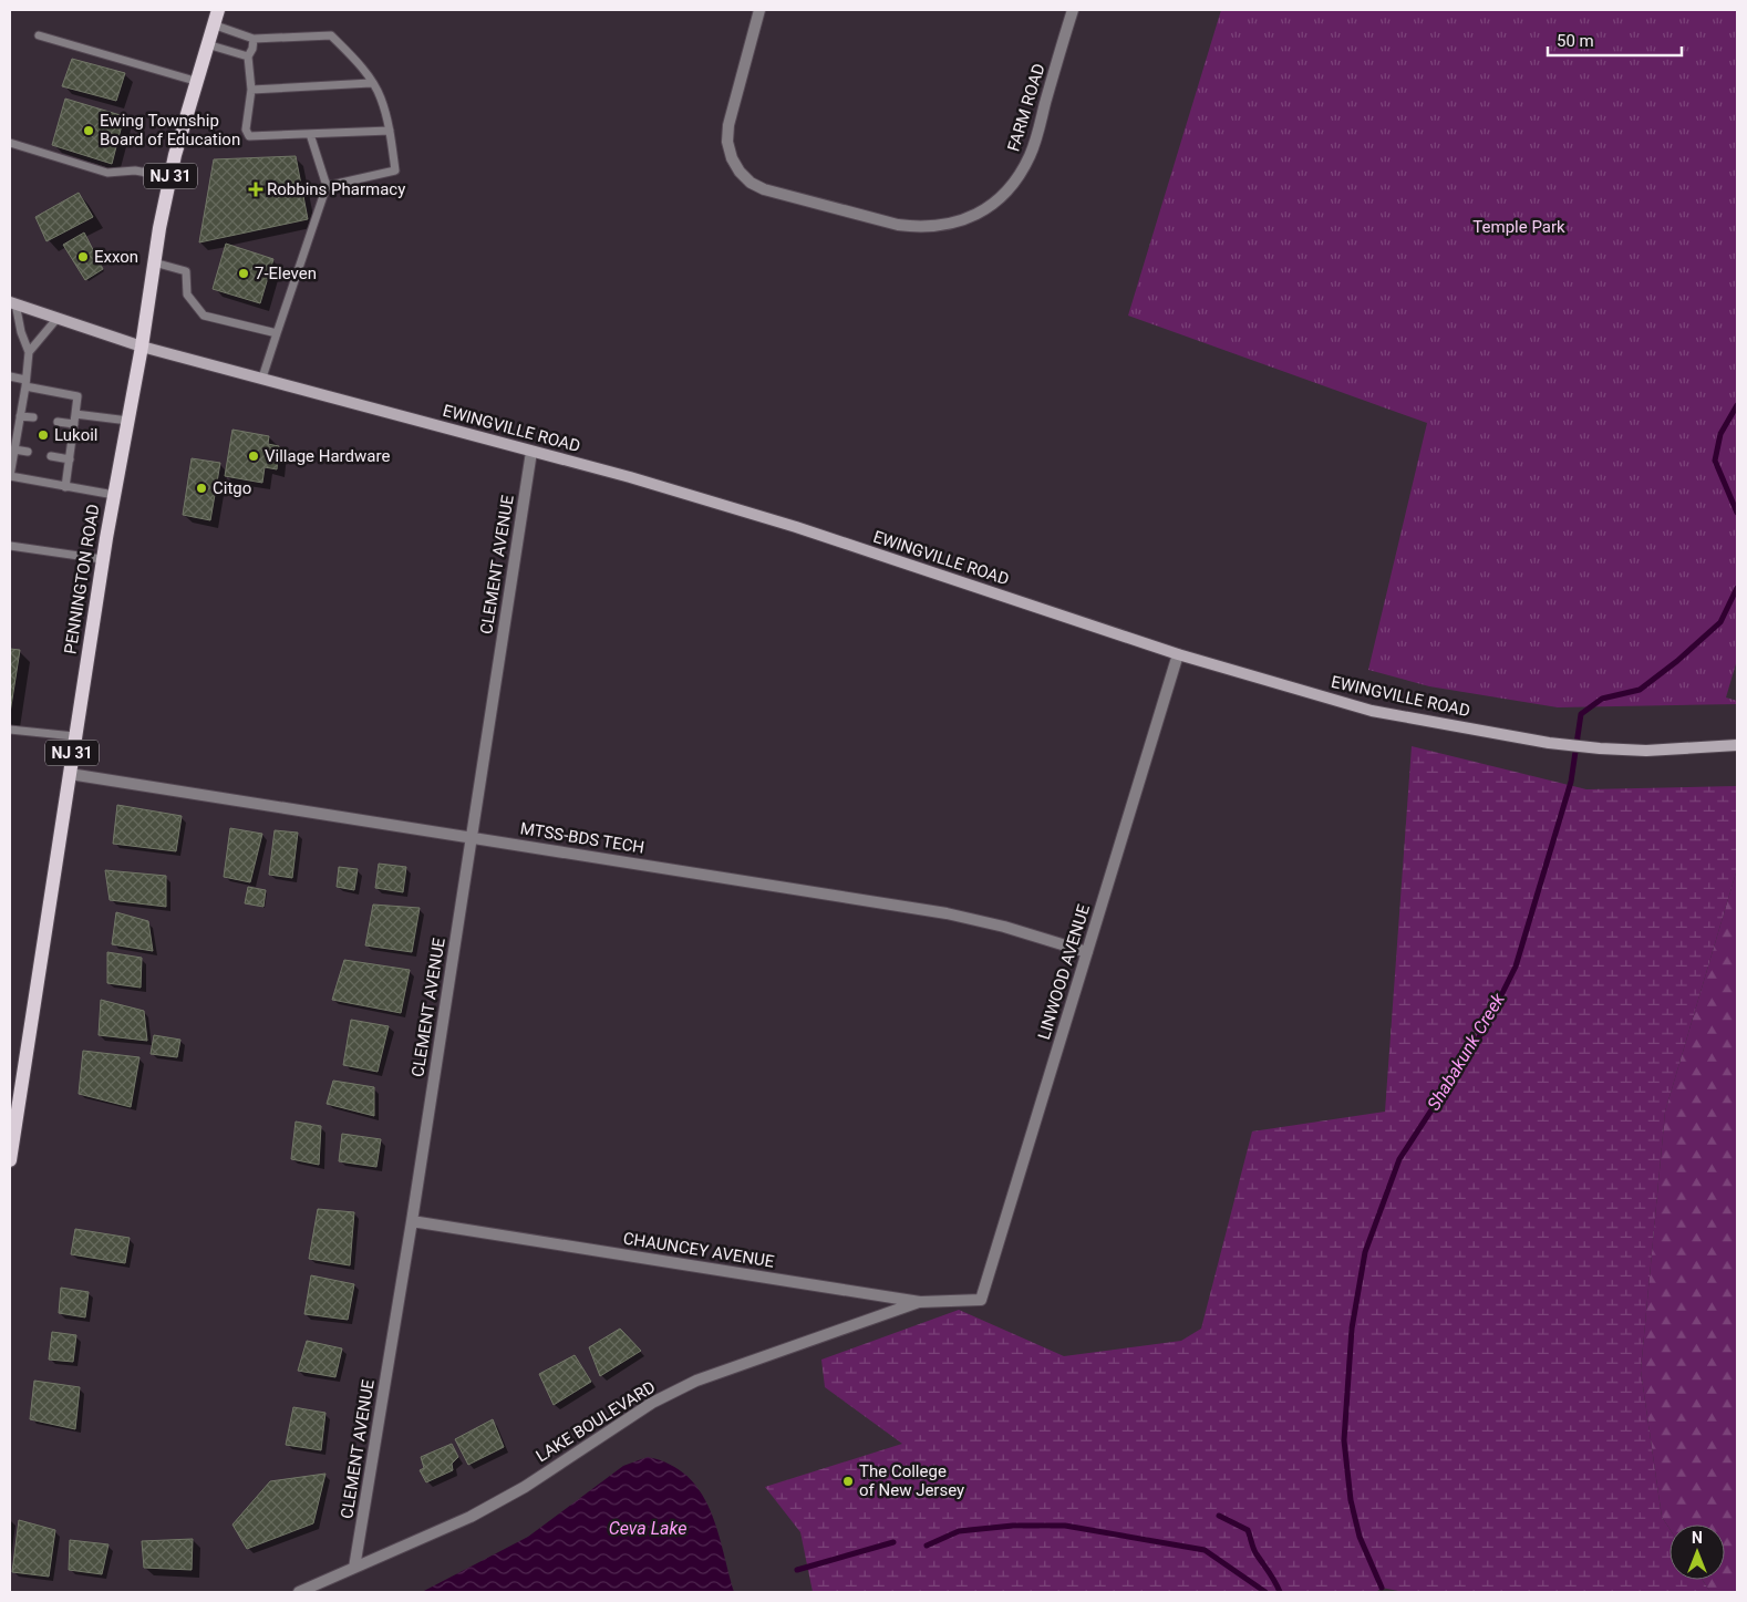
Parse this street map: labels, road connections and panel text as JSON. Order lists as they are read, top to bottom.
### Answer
{
  "streets": {
    "main road": ["NJ 31", "EWINGVILLE ROAD", "PENNINGTON ROAD"],
    "street": [
      "FARM ROAD",
      "CLEMENT AVENUE",
      "MTSS-BDS TECH",
      "LINWOOD AVENUE",
      "CHAUNCEY AVENUE",
      "LAKE BOULEVARD"
    ]
  },
  "crossings": [
    ["EWINGVILLE ROAD", "CLEMENT AVENUE"],
    ["EWINGVILLE ROAD", "PENNINGTON ROAD"],
    ["EWINGVILLE ROAD", "LINWOOD AVENUE"],
    ["CLEMENT AVENUE", "MTSS-BDS TECH"],
    ["CLEMENT AVENUE", "CHAUNCEY AVENUE"],
    ["CLEMENT AVENUE", "LAKE BOULEVARD"],
    ["PENNINGTON ROAD", "MTSS-BDS TECH"],
    ["MTSS-BDS TECH", "LINWOOD AVENUE"],
    ["LINWOOD AVENUE", "CHAUNCEY AVENUE"],
    ["CHAUNCEY AVENUE", "LAKE BOULEVARD"]
  ],
  "water": ["Shabakunk Creek", "Ceva Lake"],
  "parks": ["Temple Park"],
  "places": {
    "other": [
      "Ewing Township Board of Education",
      "Exxon",
      "7-Eleven",
      "Lukoil",
      "Village Hardware",
      "Citgo",
      "The College of New Jersey"
    ],
    "health": ["Robbins Pharmacy"]
  },
  "scale_bar": "50 m",
  "north": "top"
}
